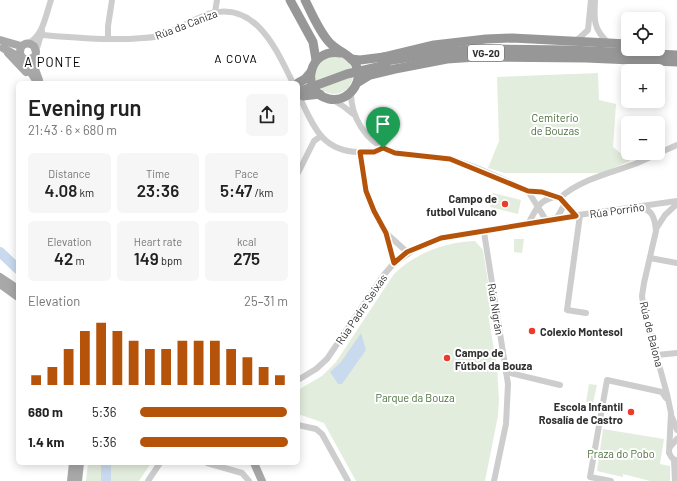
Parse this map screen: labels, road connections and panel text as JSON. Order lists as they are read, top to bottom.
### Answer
{
  "streets": {
    "highway": ["VG-20"],
    "street": [
      "Rúa da Caniza",
      "Rúa Porriño",
      "Rúa Padre Seixas",
      "Rúa Nigrán",
      "Rúa de Baiona"
    ]
  },
  "crossings": [
    ["Rúa Porriño", "Rúa Padre Seixas"],
    ["Rúa Porriño", "Rúa de Baiona"],
    ["Rúa Padre Seixas", "Rúa Nigrán"]
  ],
  "districts": ["A COVA", "A PONTE"],
  "parks": ["Cemiterio de Bouzas", "Parque da Bouza", "Praza do Pobo"],
  "places": [
    "Campo de futbol Vulcano",
    "Colexio Montesol",
    "Campo de Fútbol da Bouza",
    "Escola Infantil Rosalía de Castro"
  ],
  "page": {
    "map_buttons": ["+", "−"],
    "heading": ["Evening run", "21:43 · 6 × 680 m"],
    "stats": [
      ["Distance", "4.08 km"],
      ["Time", "23:36"],
      ["Pace", "5:47 /km"],
      ["Elevation", "42 m"],
      ["Heart rate", "149 bpm"],
      ["kcal", "275"]
    ],
    "chart": ["Elevation", "25–31 m"],
    "list": [
      {
        "name": "680 m",
        "note": "5:36"
      },
      {
        "name": "1.4 km",
        "note": "5:36"
      }
    ]
  }
}
